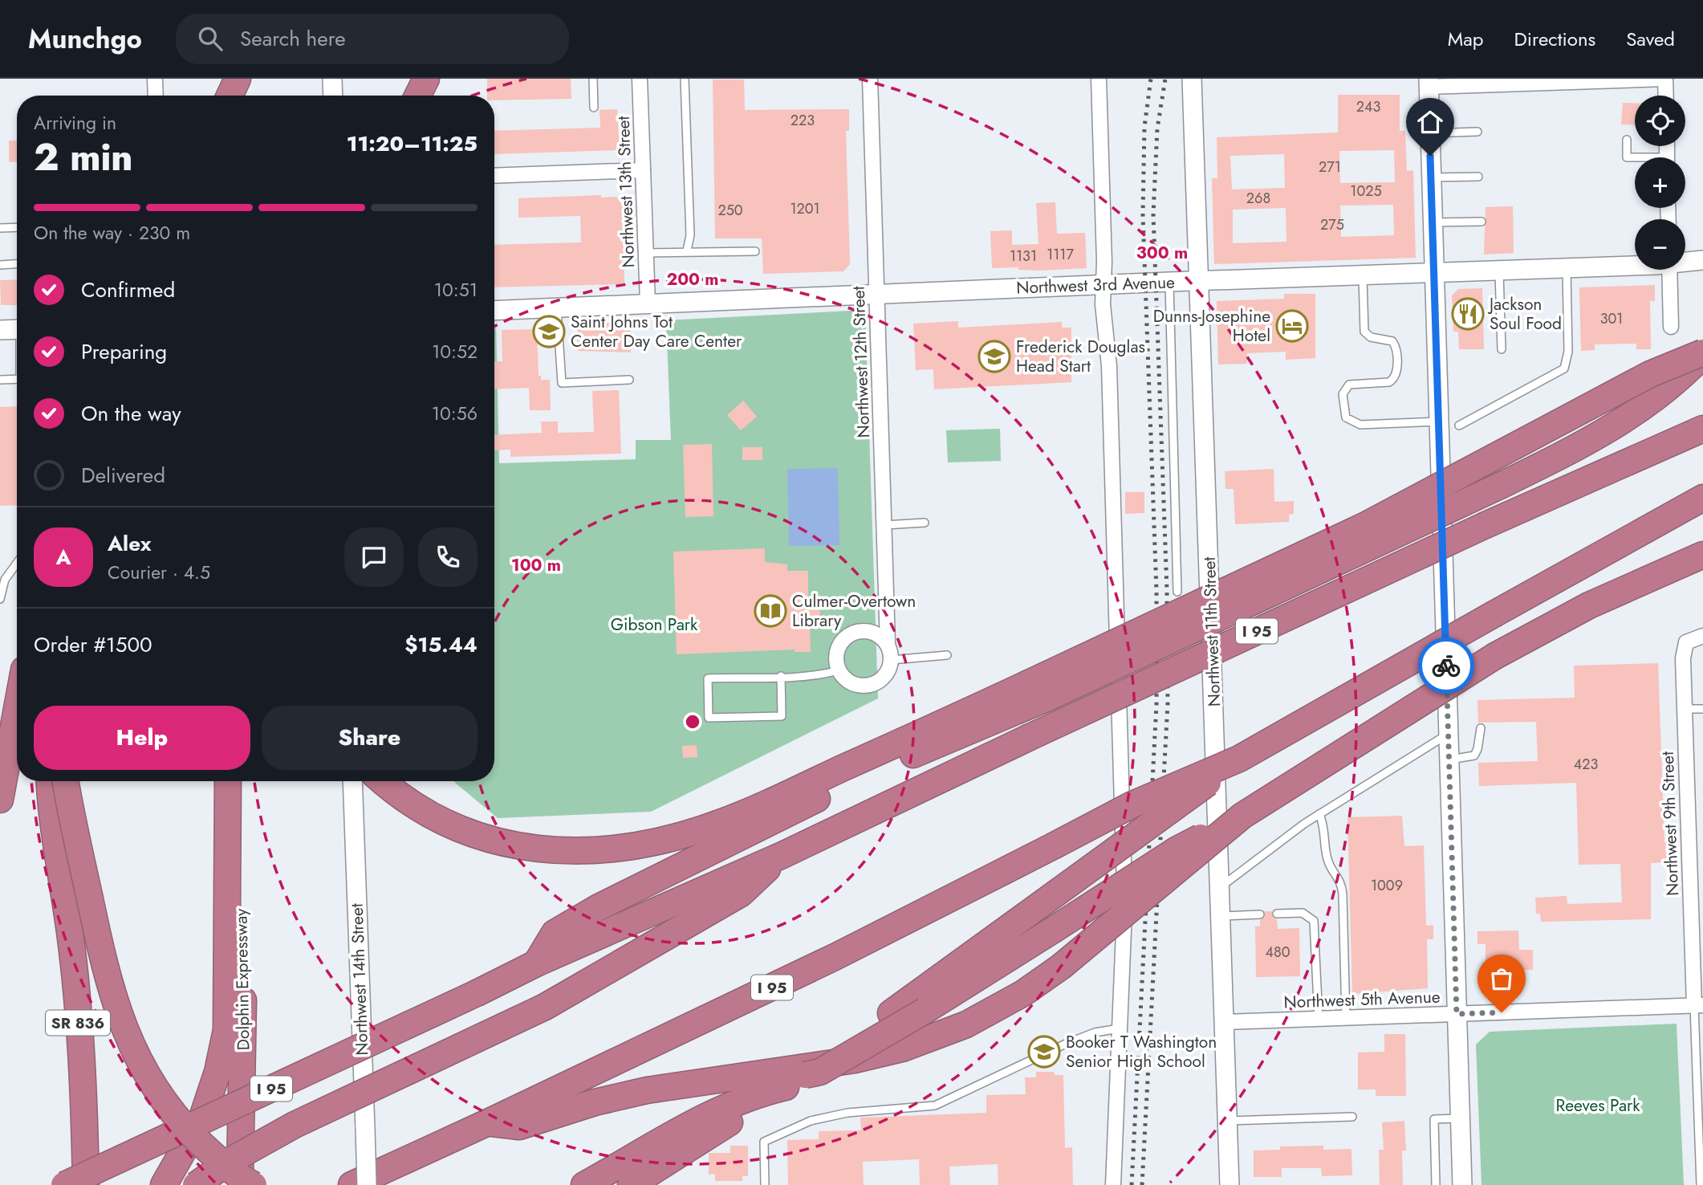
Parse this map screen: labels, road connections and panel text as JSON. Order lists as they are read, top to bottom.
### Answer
{
  "streets": {
    "highway": ["I 95", "Dolphin Expressway", "SR 836"],
    "street": [
      "Northwest 13th Street",
      "Northwest 3rd Avenue",
      "Northwest 12th Street",
      "Northwest 11th Street",
      "Northwest 9th Street",
      "Northwest 14th Street",
      "Northwest 5th Avenue"
    ]
  },
  "crossings": [
    ["Northwest 13th Street", "Northwest 3rd Avenue"],
    ["Northwest 3rd Avenue", "Northwest 12th Street"],
    ["Northwest 3rd Avenue", "Northwest 11th Street"],
    ["Northwest 11th Street", "Northwest 5th Avenue"],
    ["Northwest 9th Street", "Northwest 5th Avenue"]
  ],
  "parks": ["Gibson Park", "Reeves Park"],
  "places": {
    "restaurant": ["Jackson Soul Food"],
    "hotel": ["Dunns-Josephine Hotel"],
    "school or university": ["Saint Johns Tot Center Day Care Center", "Frederick Douglas Head Start", "Booker T Washington Senior High School"],
    "library": ["Culmer-Overtown Library"]
  },
  "house_numbers": [
    "243",
    "223",
    "271",
    "1025",
    "268",
    "1201",
    "250",
    "275",
    "1117",
    "1131",
    "301",
    "423",
    "1009",
    "480"
  ],
  "page": {
    "header": "Munchgo",
    "search": "Search here",
    "nav": ["Map", "Directions", "Saved"],
    "map_buttons": ["+", "−"],
    "heading": ["2 min", "Arriving in", "11:20–11:25"],
    "panel": [
      "Alex",
      "Courier · 4.5",
      "Order #1500",
      "$15.44"
    ],
    "bar": "On the way · 230 m",
    "list": [
      ["Confirmed", "10:51"],
      ["Preparing", "10:52"],
      ["On the way", "10:56"],
      "Delivered"
    ],
    "round": "A",
    "buttons": ["Help", "Share"]
  },
  "rings": ["300 m", "200 m", "100 m"]
}
